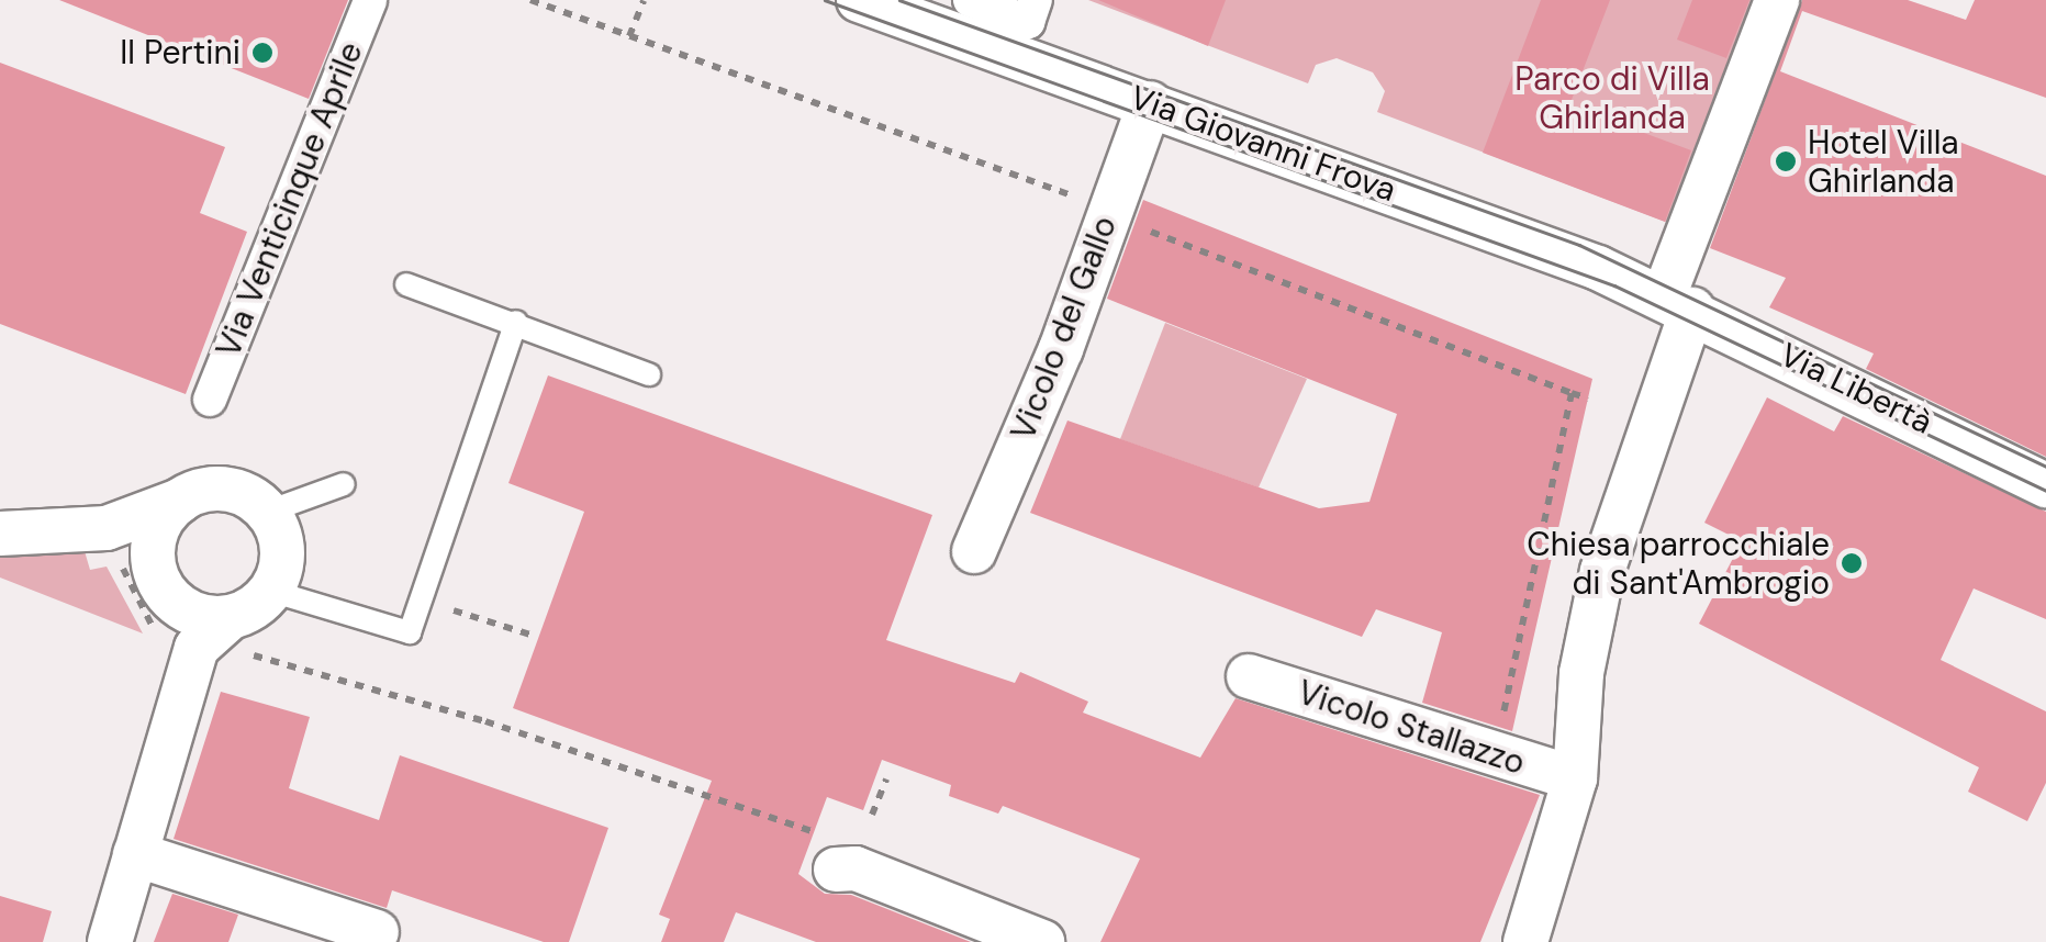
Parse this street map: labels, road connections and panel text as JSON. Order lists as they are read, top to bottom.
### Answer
{
  "streets": {
    "street": [
      "Via Giovanni Frova",
      "Via Venticinque Aprile",
      "Vicolo del Gallo",
      "Via Libertà",
      "Vicolo Stallazzo"
    ]
  },
  "crossings": [
    ["Via Giovanni Frova", "Vicolo del Gallo"],
    ["Via Giovanni Frova", "Via Libertà"]
  ],
  "parks": ["Parco di Villa Ghirlanda"],
  "places": ["Il Pertini", "Hotel Villa Ghirlanda", "Chiesa parrocchiale di Sant'Ambrogio"]
}
